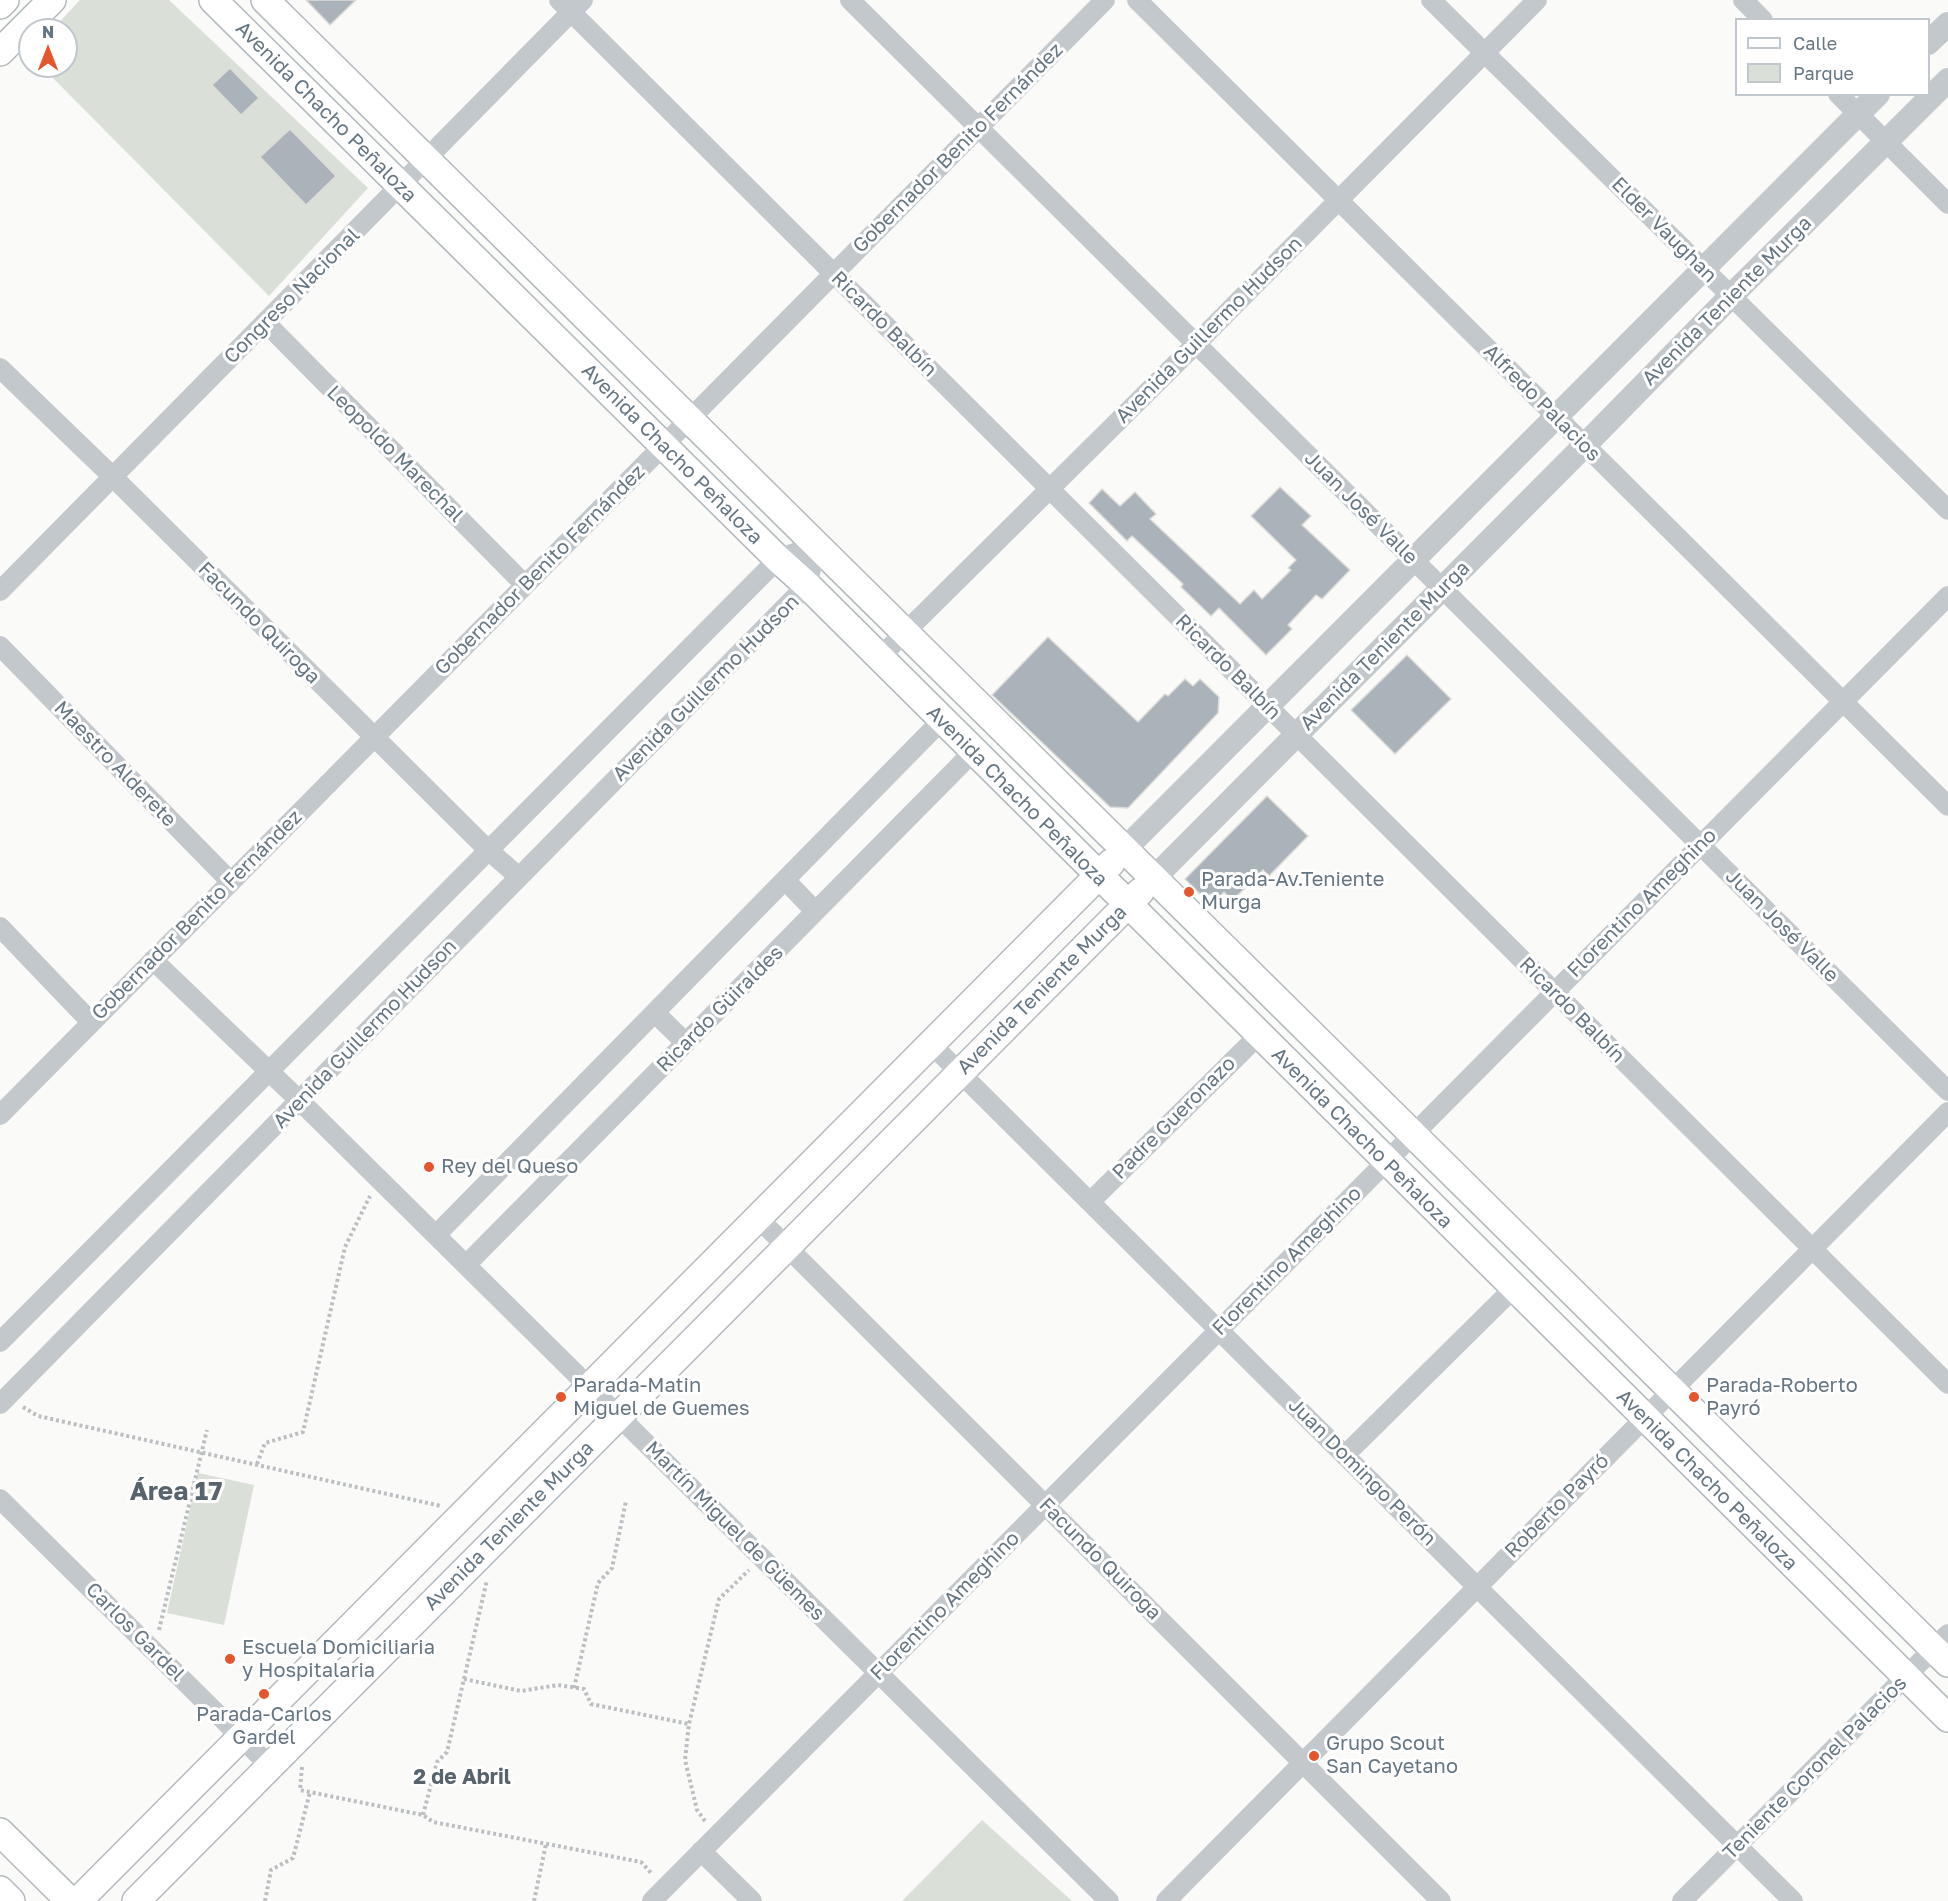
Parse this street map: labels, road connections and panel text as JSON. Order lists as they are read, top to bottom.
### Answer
{
  "streets": {
    "main road": ["Avenida Chacho Peñaloza", "Avenida Teniente Murga"],
    "street": [
      "Gobernador Benito Fernández",
      "Elder Vaughan",
      "Congreso Nacional",
      "Ricardo Balbín",
      "Avenida Guillermo Hudson",
      "Alfredo Palacios",
      "Leopoldo Marechal",
      "Juan José Valle",
      "Facundo Quiroga",
      "Maestro Alderete",
      "Florentino Ameghino",
      "Ricardo Güiraldes",
      "Padre Gueronazo",
      "Juan Domingo Perón",
      "Roberto Payró",
      "Martín Miguel de Güemes",
      "Carlos Gardel",
      "Teniente Coronel Palacios"
    ]
  },
  "crossings": [
    ["Avenida Chacho Peñaloza", "Gobernador Benito Fernández"],
    ["Avenida Chacho Peñaloza", "Congreso Nacional"],
    ["Avenida Chacho Peñaloza", "Avenida Teniente Murga"],
    ["Avenida Chacho Peñaloza", "Avenida Guillermo Hudson"],
    ["Avenida Chacho Peñaloza", "Florentino Ameghino"],
    ["Avenida Chacho Peñaloza", "Ricardo Güiraldes"],
    ["Avenida Chacho Peñaloza", "Padre Gueronazo"],
    ["Avenida Chacho Peñaloza", "Roberto Payró"],
    ["Avenida Chacho Peñaloza", "Teniente Coronel Palacios"],
    ["Gobernador Benito Fernández", "Ricardo Balbín"],
    ["Gobernador Benito Fernández", "Leopoldo Marechal"],
    ["Gobernador Benito Fernández", "Juan José Valle"],
    ["Gobernador Benito Fernández", "Facundo Quiroga"],
    ["Gobernador Benito Fernández", "Maestro Alderete"],
    ["Gobernador Benito Fernández", "Martín Miguel de Güemes"],
    ["Elder Vaughan", "Avenida Teniente Murga"],
    ["Elder Vaughan", "Avenida Guillermo Hudson"],
    ["Congreso Nacional", "Ricardo Balbín"],
    ["Congreso Nacional", "Leopoldo Marechal"],
    ["Congreso Nacional", "Facundo Quiroga"],
    ["Avenida Teniente Murga", "Ricardo Balbín"],
    ["Avenida Teniente Murga", "Alfredo Palacios"],
    ["Avenida Teniente Murga", "Juan José Valle"],
    ["Avenida Teniente Murga", "Facundo Quiroga"],
    ["Avenida Teniente Murga", "Juan Domingo Perón"],
    ["Avenida Teniente Murga", "Martín Miguel de Güemes"],
    ["Avenida Teniente Murga", "Carlos Gardel"],
    ["Ricardo Balbín", "Avenida Guillermo Hudson"],
    ["Ricardo Balbín", "Florentino Ameghino"],
    ["Ricardo Balbín", "Roberto Payró"],
    ["Avenida Guillermo Hudson", "Alfredo Palacios"],
    ["Avenida Guillermo Hudson", "Juan José Valle"],
    ["Avenida Guillermo Hudson", "Facundo Quiroga"],
    ["Avenida Guillermo Hudson", "Martín Miguel de Güemes"],
    ["Alfredo Palacios", "Florentino Ameghino"],
    ["Juan José Valle", "Florentino Ameghino"],
    ["Facundo Quiroga", "Florentino Ameghino"],
    ["Facundo Quiroga", "Roberto Payró"],
    ["Florentino Ameghino", "Juan Domingo Perón"],
    ["Florentino Ameghino", "Martín Miguel de Güemes"],
    ["Ricardo Güiraldes", "Martín Miguel de Güemes"],
    ["Padre Gueronazo", "Juan Domingo Perón"],
    ["Juan Domingo Perón", "Roberto Payró"],
    ["Juan Domingo Perón", "Teniente Coronel Palacios"]
  ],
  "districts": ["Área 17", "2 de Abril"],
  "places": [
    "Parada-Av.Teniente Murga",
    "Rey del Queso",
    "Parada-Matin Miguel de Guemes",
    "Parada-Roberto Payró",
    "Escuela Domiciliaria y Hospitalaria",
    "Parada-Carlos Gardel",
    "Grupo Scout San Cayetano"
  ],
  "legend": ["Calle", "Parque"],
  "north": "top"
}
